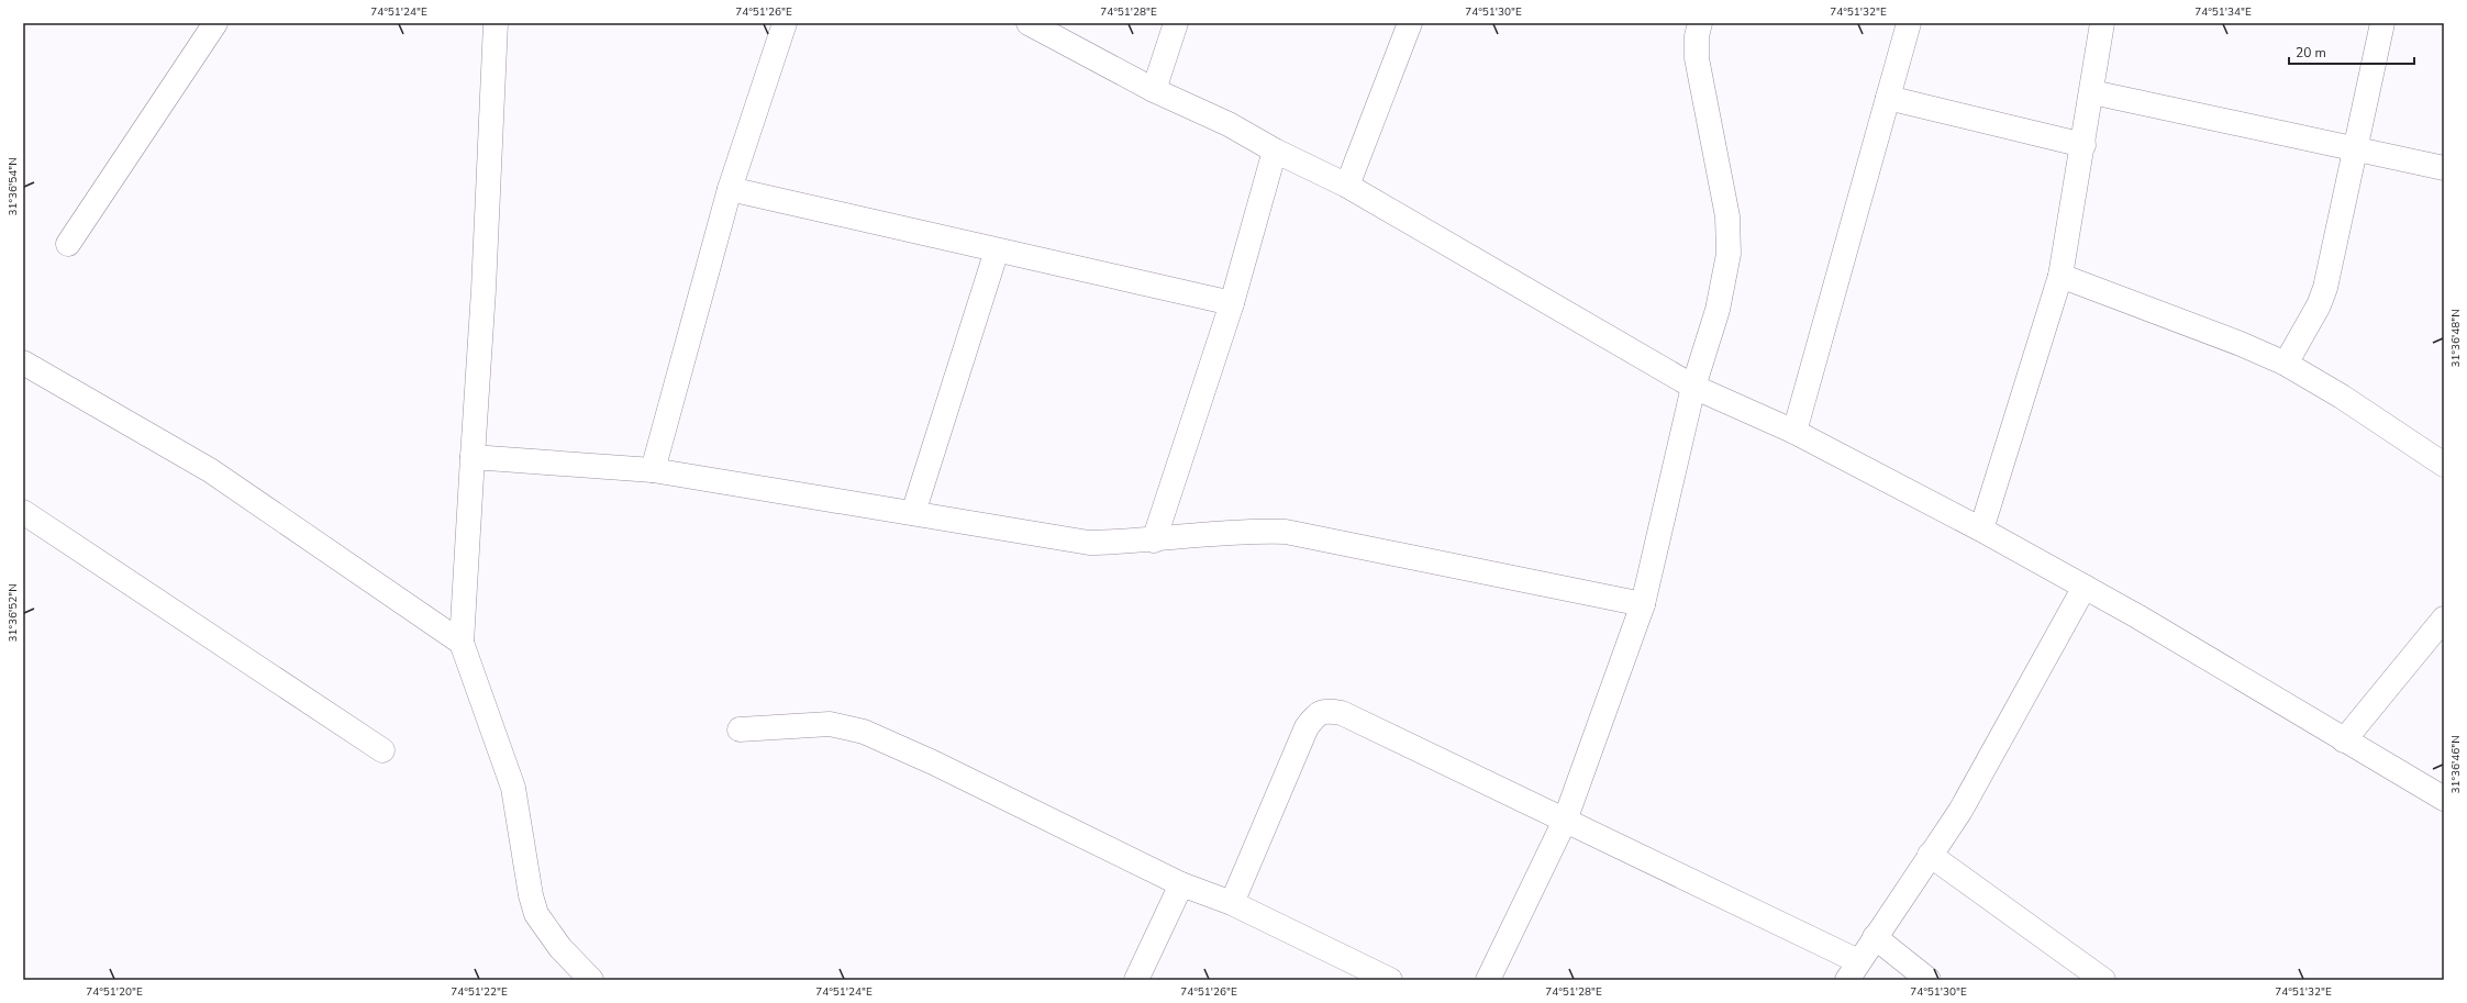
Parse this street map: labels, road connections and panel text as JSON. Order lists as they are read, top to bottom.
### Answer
{
  "scale_bar": "20 m",
  "coordinates": [
    "74°51'24\"E",
    "74°51'26\"E",
    "74°51'28\"E",
    "74°51'30\"E",
    "74°51'32\"E",
    "74°51'34\"E",
    "31°36'54\"N",
    "31°36'48\"N",
    "31°36'52\"N",
    "31°36'46\"N",
    "74°51'20\"E",
    "74°51'22\"E"
  ]
}
